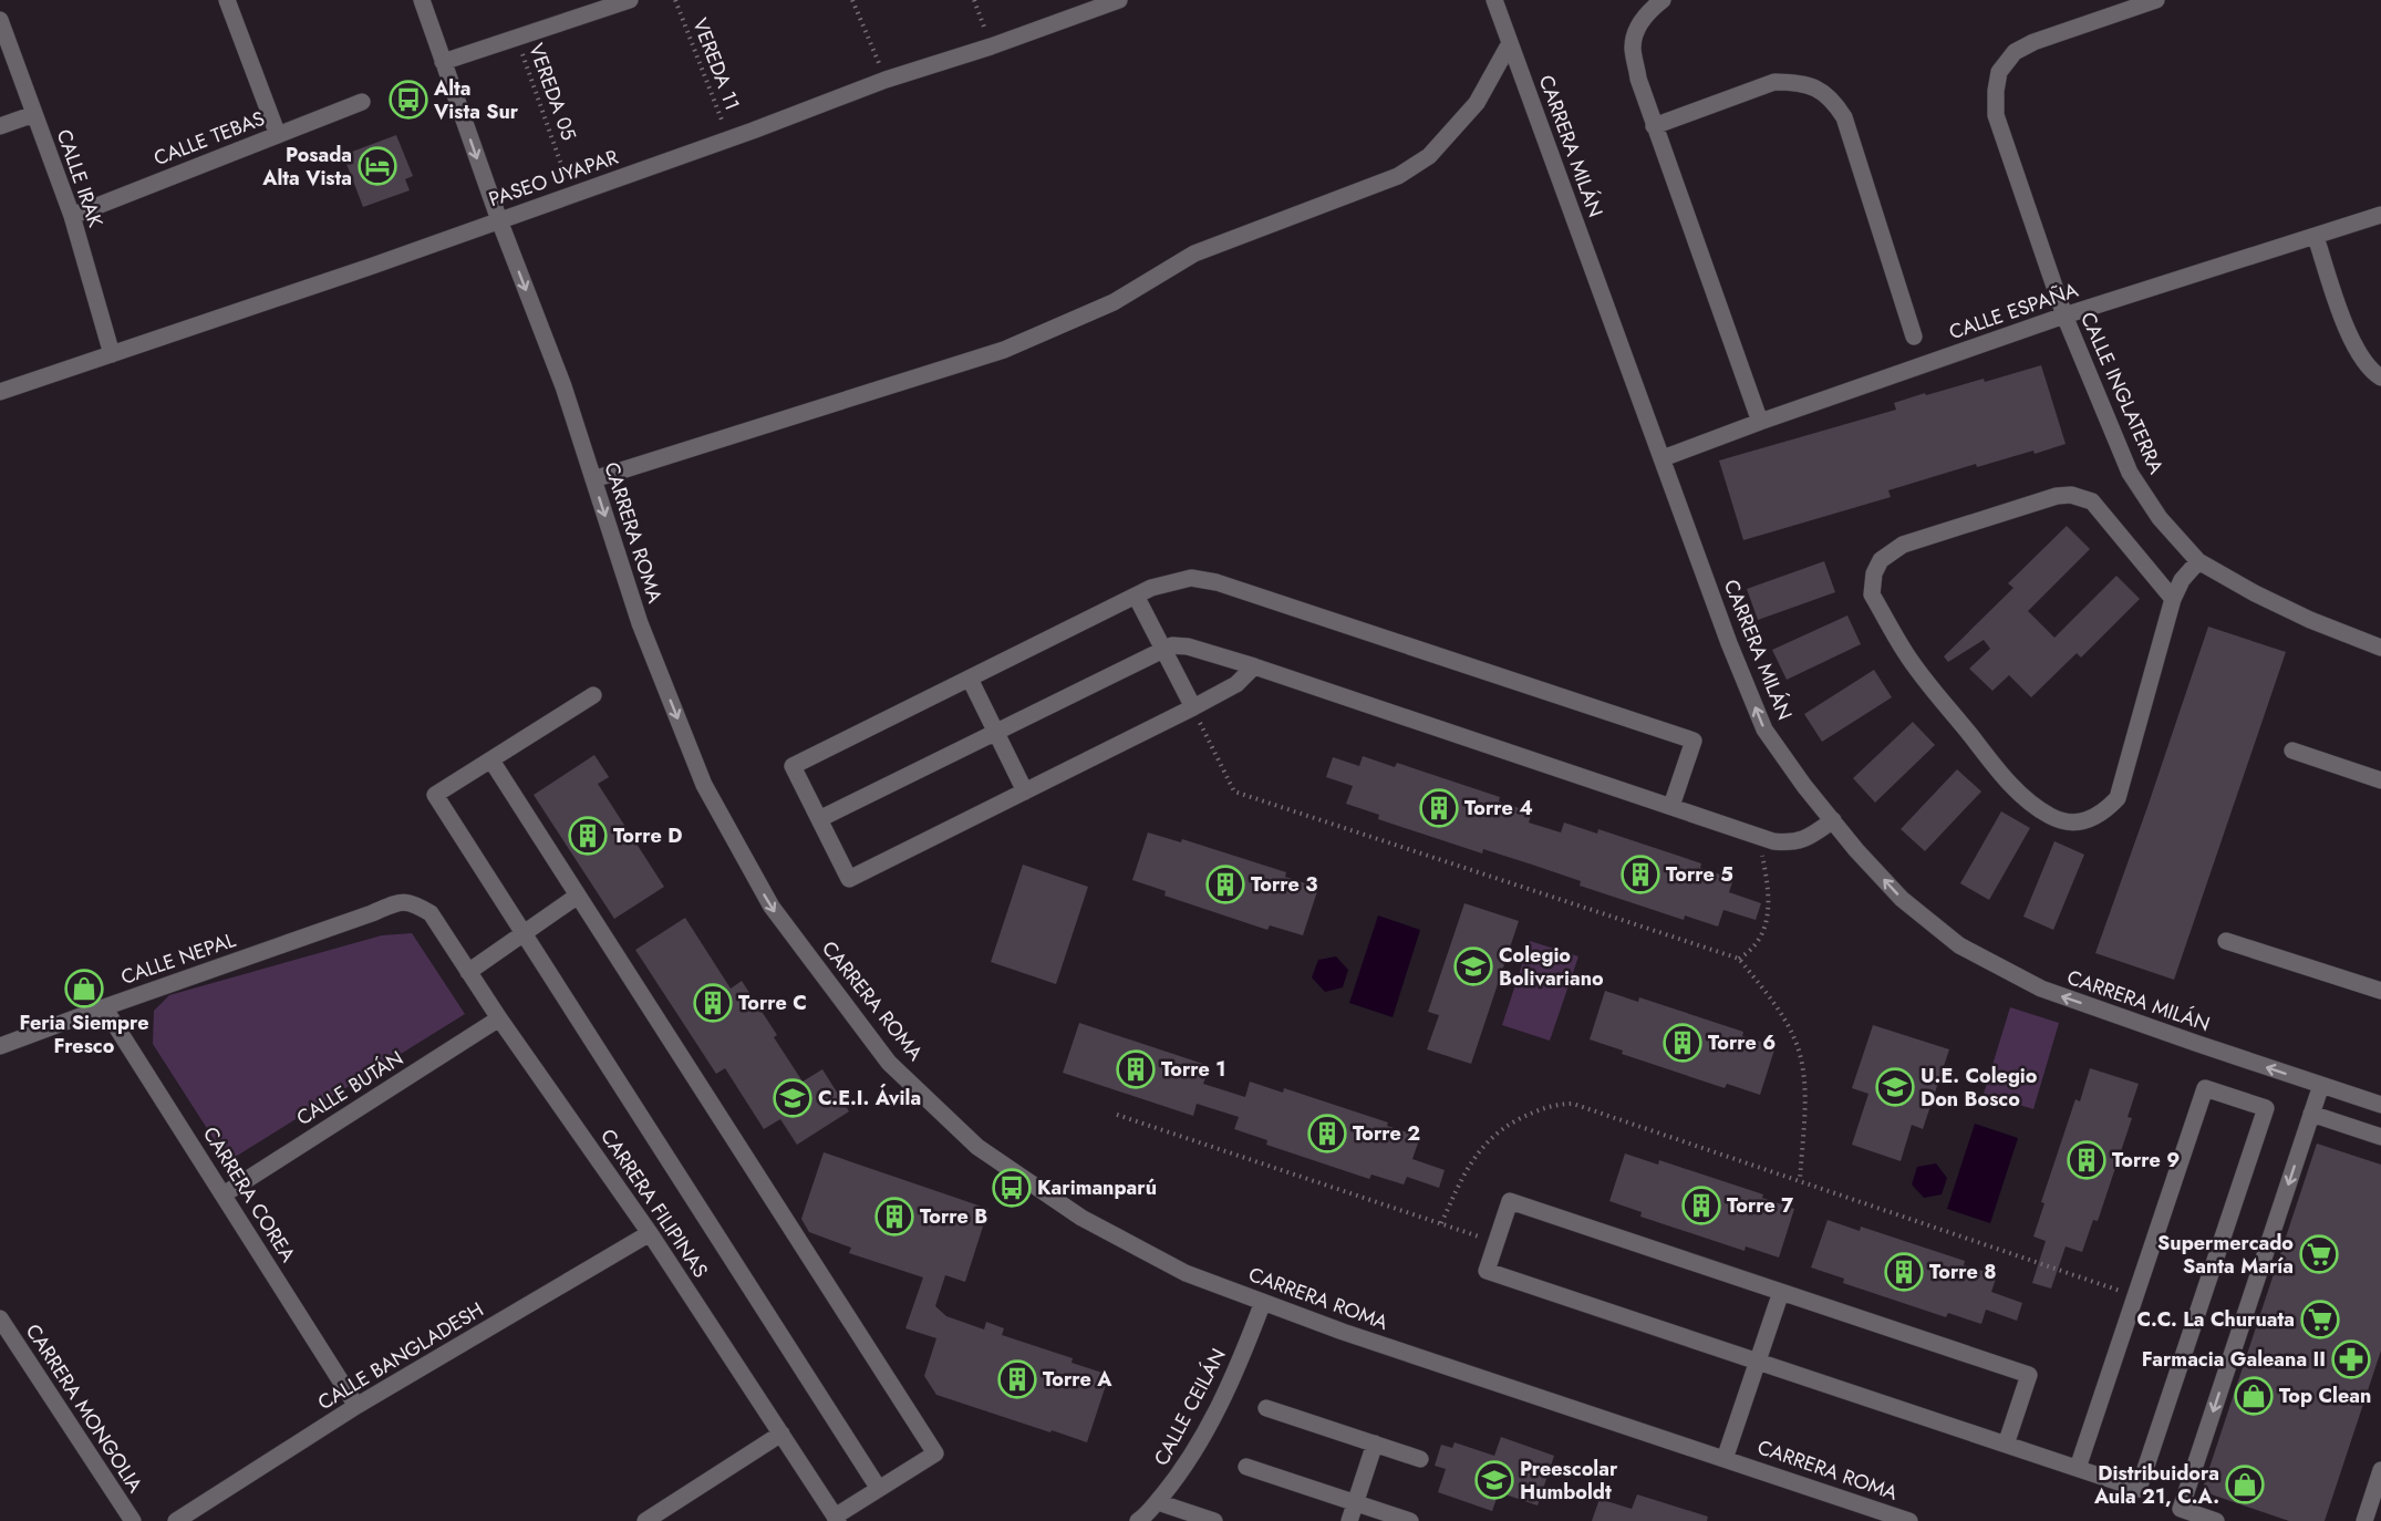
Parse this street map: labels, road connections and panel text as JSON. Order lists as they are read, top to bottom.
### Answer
{
  "streets": {
    "street": [
      "CALLE TEBAS",
      "CARRERA MILÁN",
      "CALLE IRAK",
      "PASEO UYAPAR",
      "CALLE ESPAÑA",
      "CALLE INGLATERRA",
      "CARRERA ROMA",
      "CALLE NEPAL",
      "CALLE BUTÁN",
      "CARRERA COREA",
      "CARRERA FILIPINAS",
      "CALLE BANGLADESH",
      "CALLE CEILÁN",
      "CARRERA MONGOLIA"
    ],
    "path": ["VEREDA 11", "VEREDA 05"]
  },
  "crossings": [
    ["VEREDA 11", "PASEO UYAPAR"],
    ["VEREDA 05", "PASEO UYAPAR"],
    ["CALLE TEBAS", "CALLE IRAK"],
    ["CARRERA MILÁN", "CALLE ESPAÑA"],
    ["CALLE IRAK", "PASEO UYAPAR"],
    ["PASEO UYAPAR", "CARRERA ROMA"],
    ["CALLE ESPAÑA", "CALLE INGLATERRA"],
    ["CARRERA ROMA", "CALLE CEILÁN"],
    ["CALLE NEPAL", "CARRERA COREA"],
    ["CALLE NEPAL", "CARRERA FILIPINAS"],
    ["CALLE BUTÁN", "CARRERA COREA"],
    ["CALLE BUTÁN", "CARRERA FILIPINAS"],
    ["CARRERA COREA", "CALLE BANGLADESH"],
    ["CARRERA FILIPINAS", "CALLE BANGLADESH"]
  ],
  "one_way": ["CARRERA MILÁN", "CARRERA ROMA"],
  "places": {
    "bus stop": ["Alta Vista Sur", "Karimanparú"],
    "hotel": ["Posada Alta Vista"],
    "building": [
      "Torre 4",
      "Torre D",
      "Torre 5",
      "Torre 3",
      "Torre C",
      "Torre 6",
      "Torre 1",
      "Torre 2",
      "Torre 9",
      "Torre 7",
      "Torre B",
      "Torre 8",
      "Torre A"
    ],
    "school or university": [
      "Colegio Bolivariano",
      "U.E. Colegio Don Bosco",
      "C.E.I. Ávila",
      "Preescolar Humboldt"
    ],
    "shop": ["Feria Siempre Fresco", "Top Clean", "Distribuidora Aula 21, C.A."],
    "supermarket": ["Supermercado Santa María", "C.C. La Churuata"],
    "pharmacy": ["Farmacia Galeana II"]
  }
}
